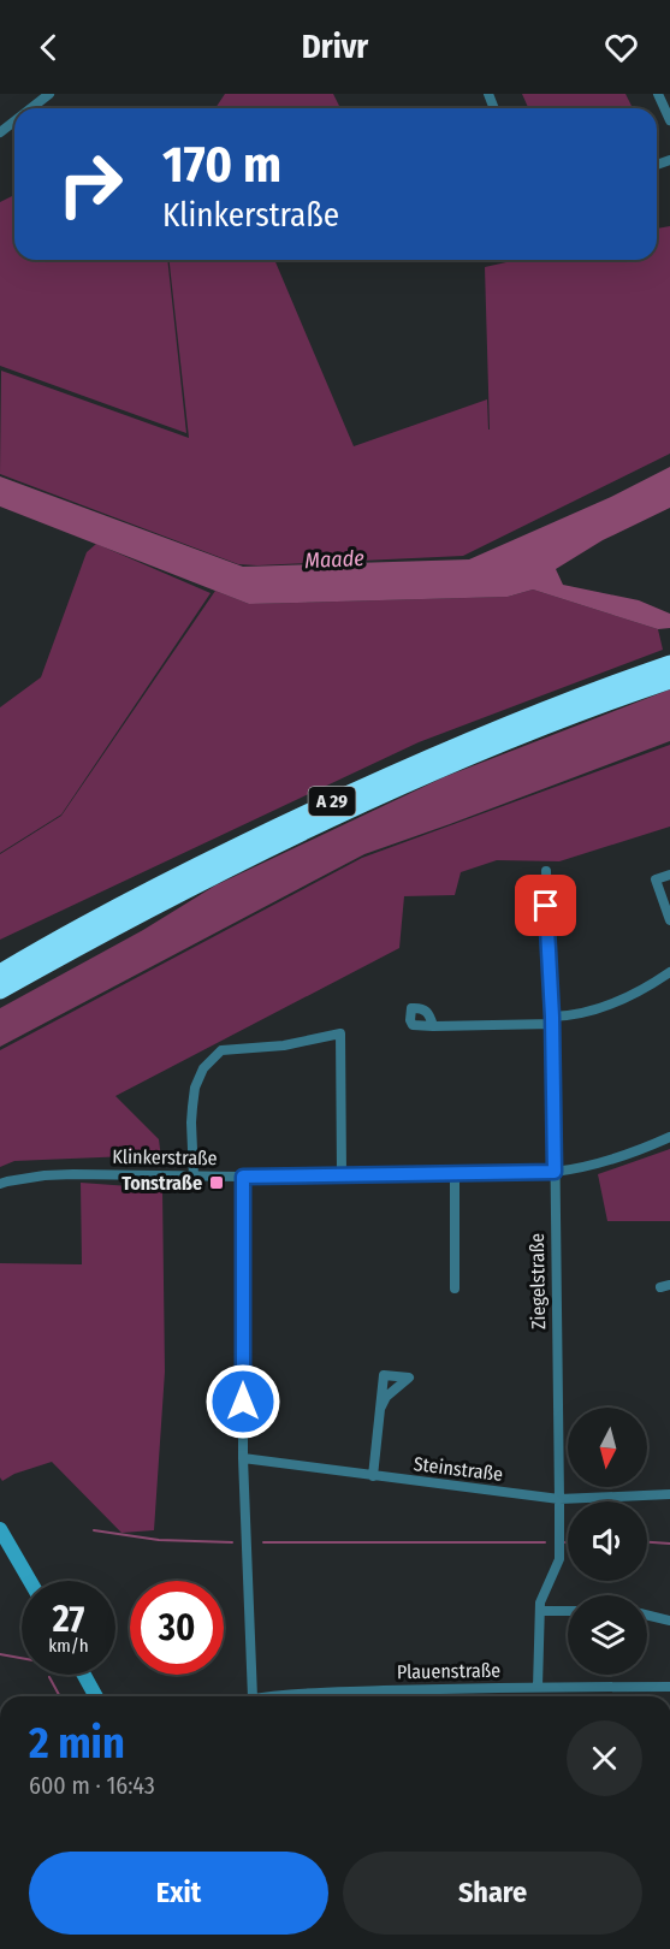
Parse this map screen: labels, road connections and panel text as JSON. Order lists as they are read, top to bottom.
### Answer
{
  "streets": {
    "highway": ["A 29"],
    "street": [
      "Klinkerstraße",
      "Ziegelstraße",
      "Steinstraße",
      "Plauenstraße"
    ]
  },
  "crossings": [
    ["Klinkerstraße", "Ziegelstraße"],
    ["Ziegelstraße", "Steinstraße"],
    ["Ziegelstraße", "Plauenstraße"]
  ],
  "water": ["Maade"],
  "places": {
    "transit": ["Tonstraße"]
  },
  "north": "bottom",
  "page": {
    "header": "Drivr",
    "turn": ["170 m", "Klinkerstraße"],
    "speed": "27 km/h",
    "limit": "30",
    "heading": ["2 min", "600 m · 16:43"],
    "buttons": ["Exit", "Share"]
  }
}
